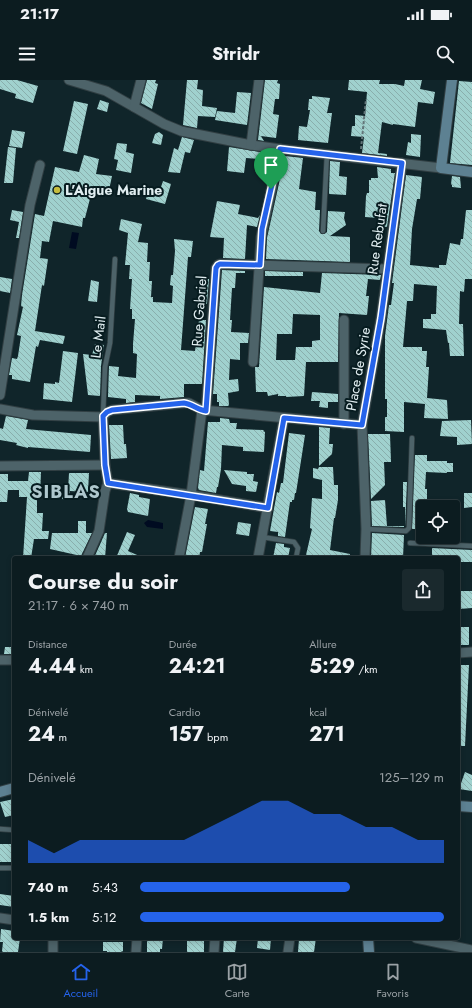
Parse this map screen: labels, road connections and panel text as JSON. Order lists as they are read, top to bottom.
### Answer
{
  "streets": {
    "street": ["Rue Rebufat", "Rue Gabriel", "Place de Syrie"],
    "lane": ["Le Mail"]
  },
  "crossings": [
    ["Rue Rebufat", "Rue Gabriel"],
    ["Rue Rebufat", "Place de Syrie"]
  ],
  "districts": ["SIBLAS"],
  "places": ["L’Aigue Marine"],
  "page": {
    "status": "21:17",
    "header": "Stridr",
    "heading": ["Course du soir", "21:17 · 6 × 740 m"],
    "stats": [
      ["Distance", "4.44 km"],
      ["Durée", "24:21"],
      ["Allure", "5:29 /km"],
      ["Dénivelé", "24 m"],
      ["Cardio", "157 bpm"],
      ["kcal", "271"]
    ],
    "chart": ["Dénivelé", "125–129 m"],
    "list": [
      {
        "name": "740 m",
        "note": "5:43"
      },
      {
        "name": "1.5 km",
        "note": "5:12"
      }
    ],
    "tabs": ["Accueil", "Carte", "Favoris"]
  }
}
